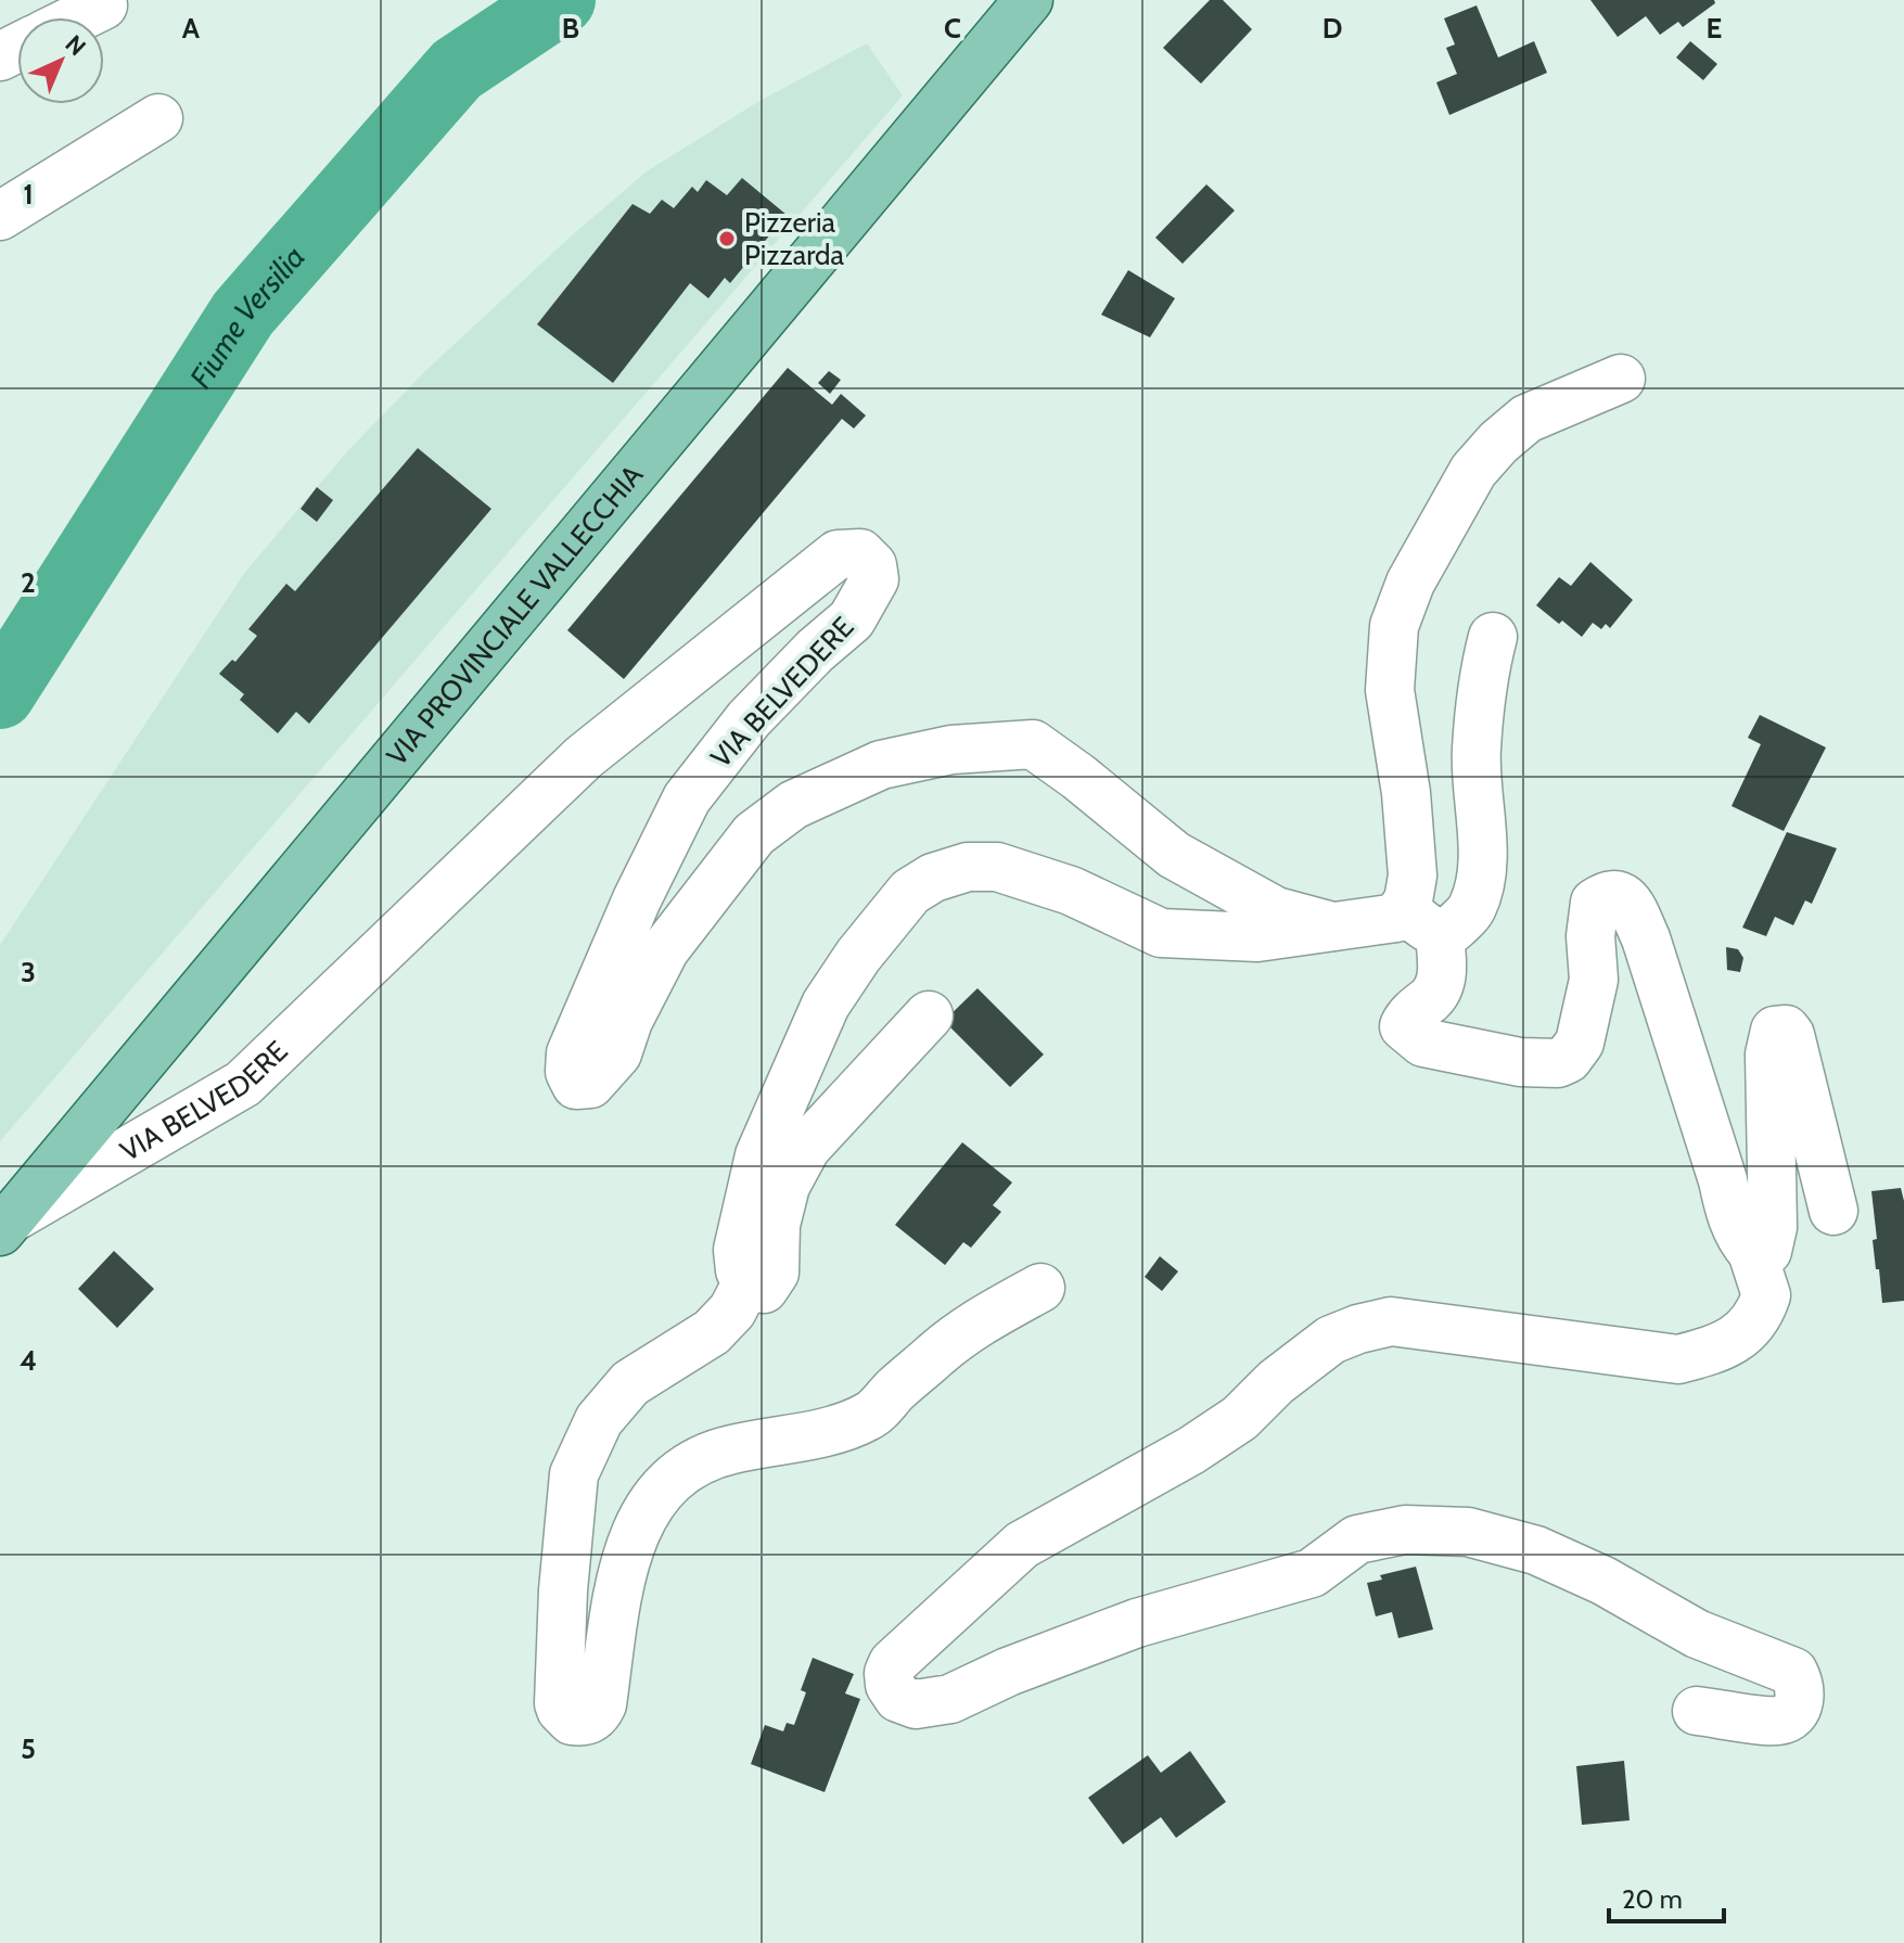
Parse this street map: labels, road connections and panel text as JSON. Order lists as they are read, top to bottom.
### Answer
{
  "streets": {
    "main road": ["VIA PROVINCIALE VALLECCHIA"],
    "street": ["VIA BELVEDERE"]
  },
  "crossings": [
    ["VIA PROVINCIALE VALLECCHIA", "VIA BELVEDERE"]
  ],
  "water": ["Fiume Versilia"],
  "places": ["Pizzeria Pizzarda"],
  "scale_bar": "20 m",
  "north": "top right",
  "grid": {
    "columns": [
      "A",
      "B",
      "C",
      "D",
      "E"
    ],
    "rows": [
      "1",
      "2",
      "3",
      "4",
      "5"
    ]
  }
}
